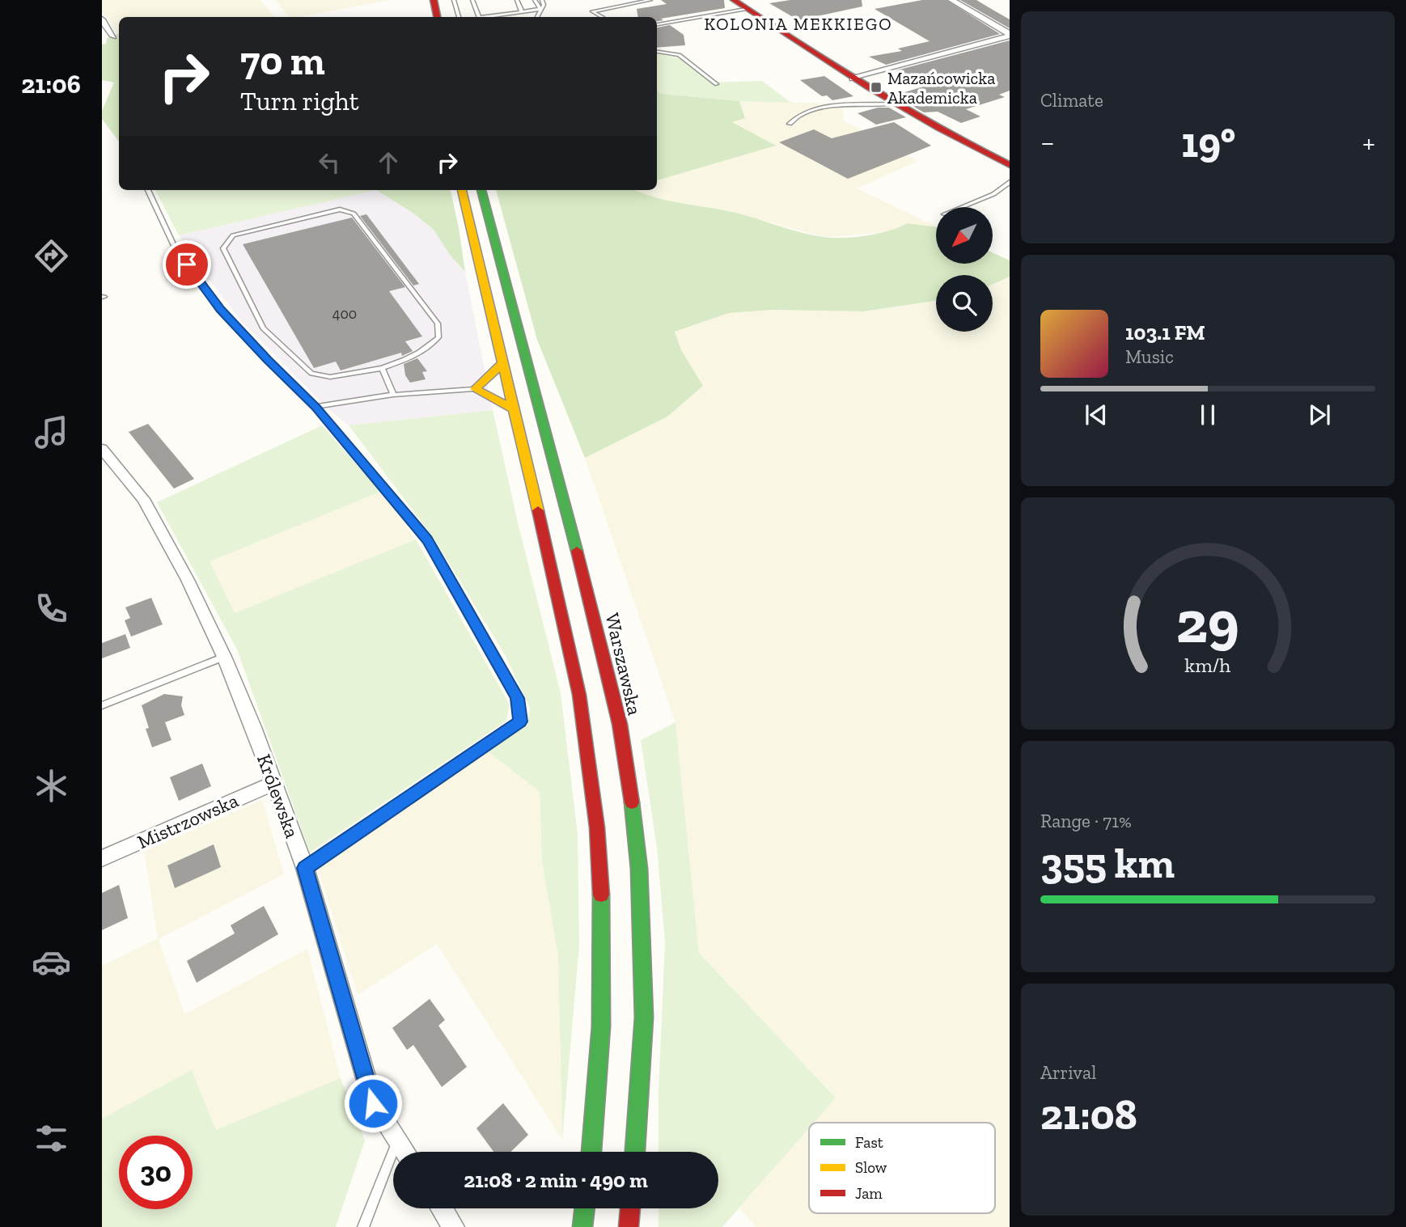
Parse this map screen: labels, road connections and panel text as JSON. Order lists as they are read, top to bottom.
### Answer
{
  "streets": {
    "main road": ["Warszawska"],
    "street": ["Królewska", "Mistrzowska"]
  },
  "crossings": [
    ["Królewska", "Mistrzowska"]
  ],
  "districts": ["KOLONIA MEKKIEGO"],
  "places": {
    "transit": ["Mazańcowicka Akademicka"]
  },
  "house_numbers": ["400"],
  "legend": ["Fast", "Slow", "Jam"],
  "north": "bottom left",
  "page": {
    "tabs": "21:06",
    "tile": [
      "Climate",
      ["Range · 71%", "355 km"],
      ["Arrival", "21:08"]
    ],
    "turn": ["70 m", "Turn right"],
    "heat": ["−", "19°", "+"],
    "song": ["103.1 FM", "Music"],
    "limit": "30",
    "trip": "21:08 · 2 min · 490 m",
    "gauge": ["29", "km/h"]
  }
}
